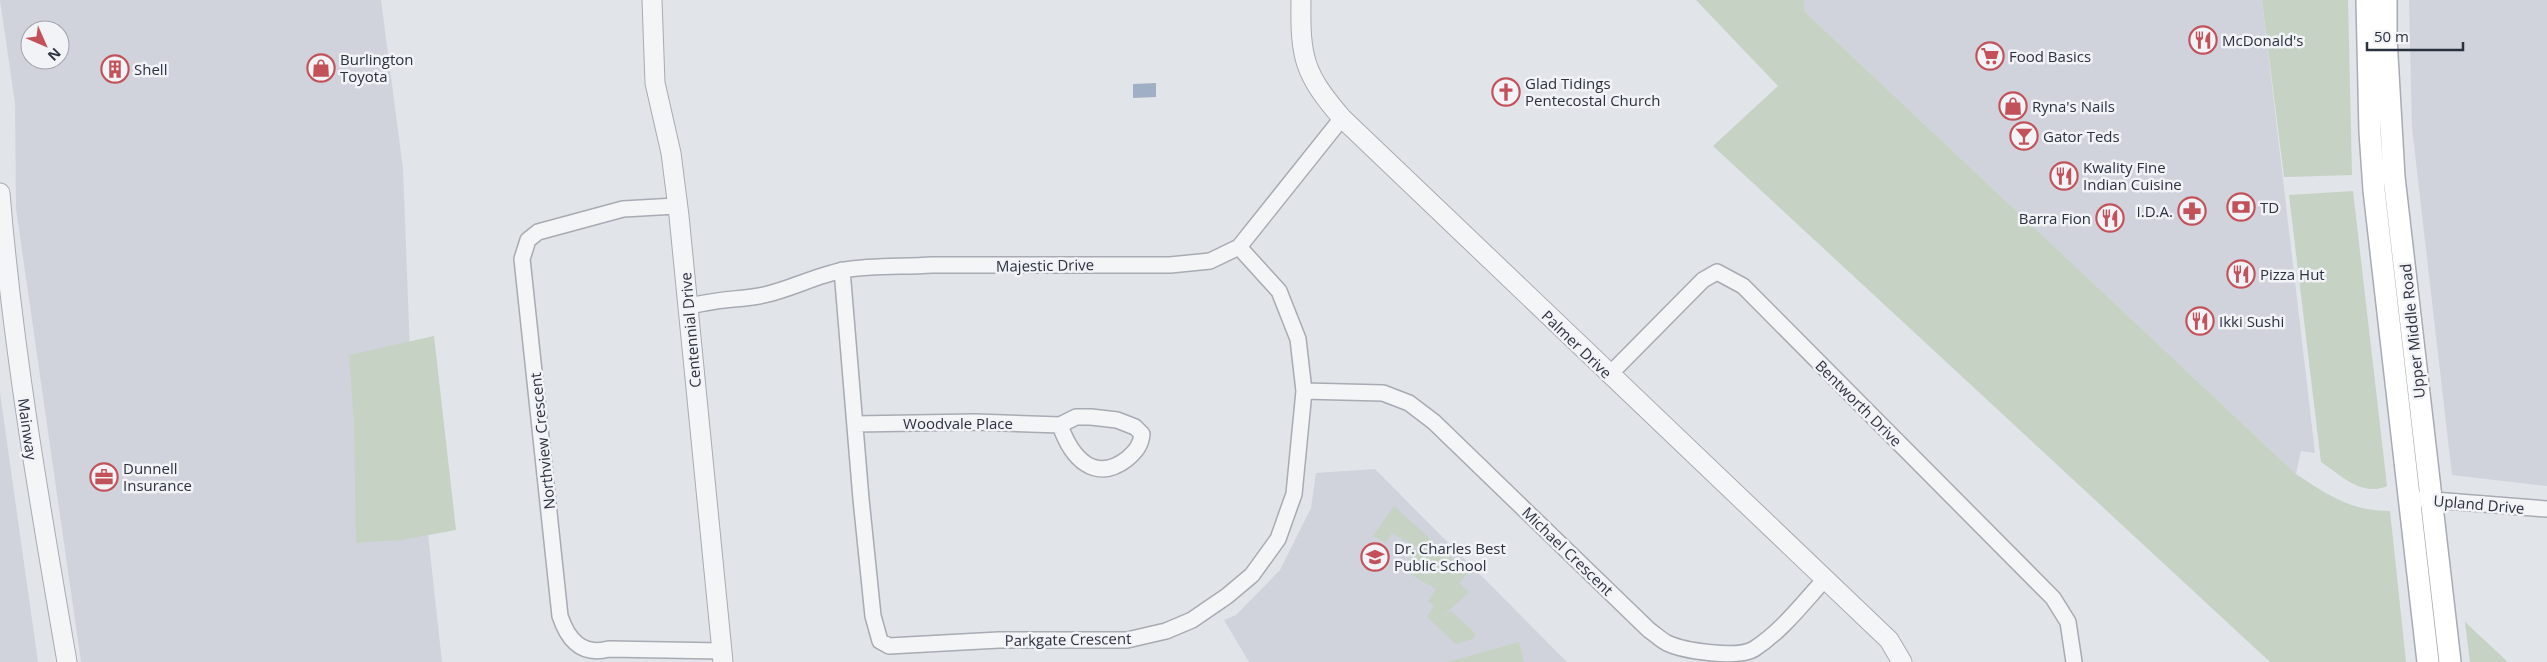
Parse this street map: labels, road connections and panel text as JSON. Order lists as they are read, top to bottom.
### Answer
{
  "streets": {
    "main road": ["Upper Middle Road"],
    "street": [
      "Majestic Drive",
      "Centennial Drive",
      "Palmer Drive",
      "Bentworth Drive",
      "Woodvale Place",
      "Mainway",
      "Northview Crescent",
      "Upland Drive",
      "Michael Crescent",
      "Parkgate Crescent"
    ]
  },
  "crossings": [
    ["Majestic Drive", "Centennial Drive"],
    ["Majestic Drive", "Palmer Drive"],
    ["Majestic Drive", "Parkgate Crescent"],
    ["Centennial Drive", "Northview Crescent"],
    ["Upper Middle Road", "Upland Drive"],
    ["Palmer Drive", "Bentworth Drive"],
    ["Palmer Drive", "Michael Crescent"],
    ["Woodvale Place", "Parkgate Crescent"],
    ["Michael Crescent", "Parkgate Crescent"]
  ],
  "places": {
    "restaurant": [
      "McDonald's",
      "Kwality Fine Indian Cuisine",
      "Barra Fion",
      "Pizza Hut",
      "Ikki Sushi"
    ],
    "supermarket": ["Food Basics"],
    "shop": ["Burlington Toyota", "Ryna's Nails"],
    "building": ["Shell"],
    "church": ["Glad Tidings Pentecostal Church"],
    "bar": ["Gator Teds"],
    "bank": ["TD"],
    "pharmacy": ["I.D.A."],
    "office": ["Dunnell Insurance"],
    "school or university": ["Dr. Charles Best Public School"]
  },
  "scale_bar": "50 m",
  "north": "bottom right"
}
